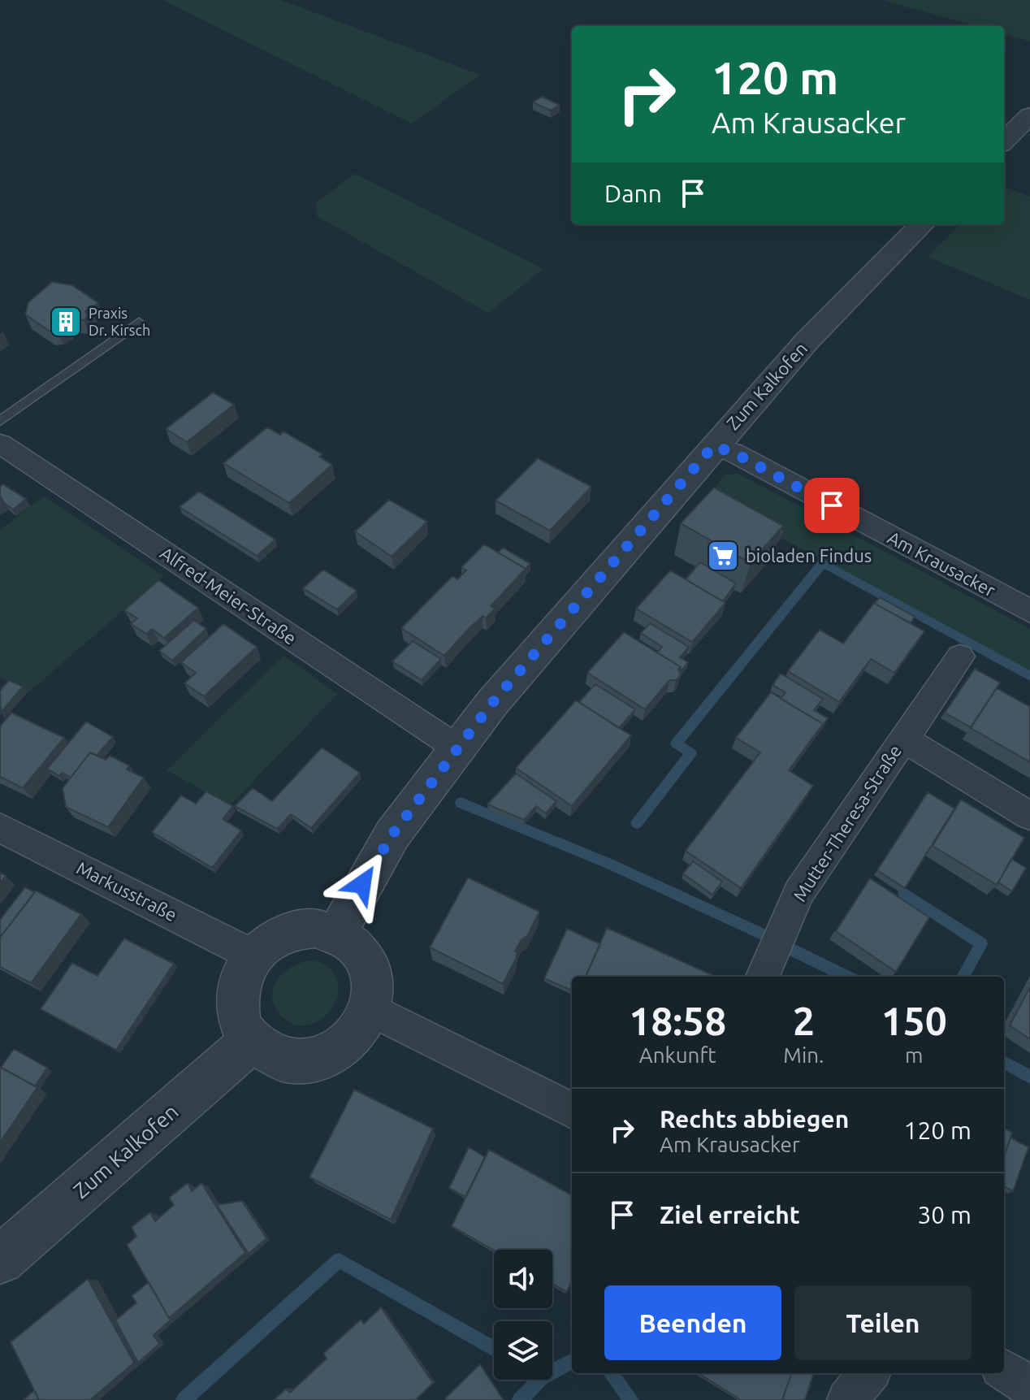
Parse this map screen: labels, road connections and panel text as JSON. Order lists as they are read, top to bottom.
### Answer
{
  "streets": {
    "street": [
      "Zum Kalkofen",
      "Am Krausacker",
      "Alfred-Meier-Straße",
      "Mutter-Theresa-Straße",
      "Markusstraße"
    ]
  },
  "crossings": [
    ["Zum Kalkofen", "Am Krausacker"],
    ["Zum Kalkofen", "Alfred-Meier-Straße"],
    ["Zum Kalkofen", "Markusstraße"]
  ],
  "places": {
    "building": ["Praxis Dr. Kirsch"],
    "supermarket": ["bioladen Findus"]
  },
  "page": {
    "turn": ["120 m", "Am Krausacker"],
    "then": "Dann",
    "eta": [
      "18:58",
      "Ankunft",
      "2",
      "Min.",
      "150",
      "m"
    ],
    "list": [
      {
        "name": "Rechts abbiegen",
        "note": "Am Krausacker",
        "value": "120 m"
      },
      {
        "name": "Ziel erreicht",
        "value": "30 m"
      }
    ],
    "buttons": ["Beenden", "Teilen"]
  }
}
